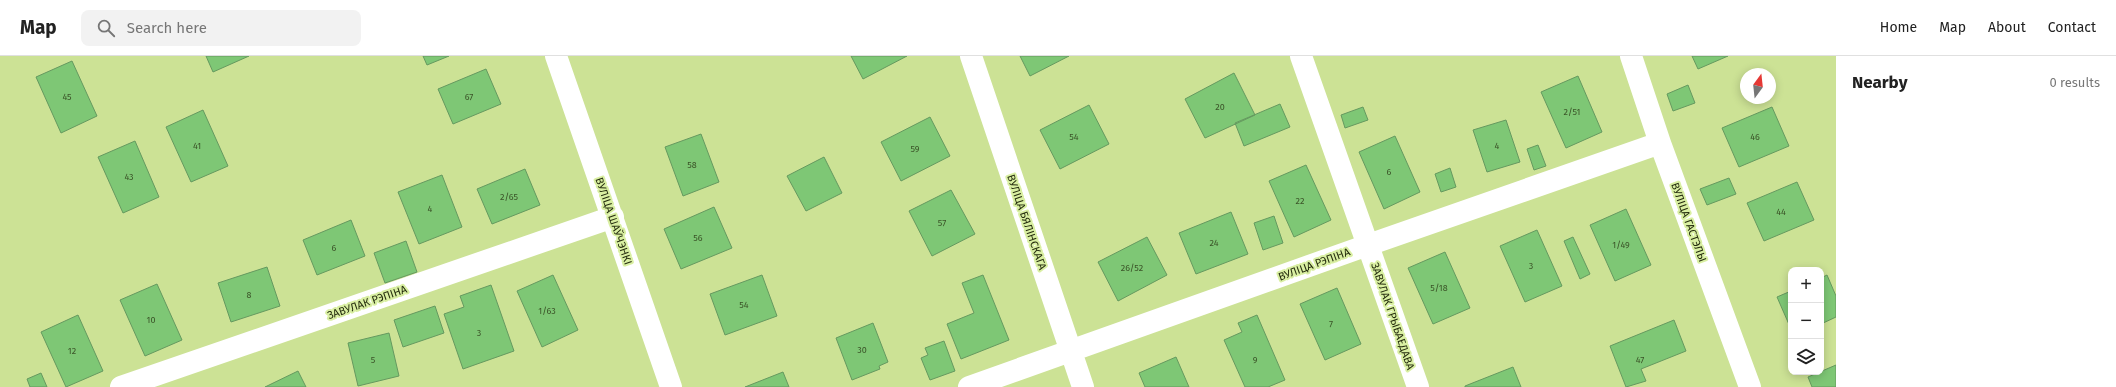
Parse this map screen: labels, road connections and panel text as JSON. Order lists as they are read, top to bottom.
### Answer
{
  "streets": {
    "street": [
      "ВУЛІЦА ШАЎЧЭНКІ",
      "ВУЛІЦА БЯЛІНСКАГА",
      "ВУЛІЦА ГАСТЭЛЫ",
      "ВУЛІЦА РЭПІНА",
      "ЗАВУЛАК РЭПІНА",
      "ЗАВУЛАК ГРЫБАЕДАВА"
    ]
  },
  "crossings": [
    ["ВУЛІЦА ШАЎЧЭНКІ", "ЗАВУЛАК РЭПІНА"],
    ["ВУЛІЦА БЯЛІНСКАГА", "ВУЛІЦА РЭПІНА"],
    ["ВУЛІЦА ГАСТЭЛЫ", "ВУЛІЦА РЭПІНА"],
    ["ВУЛІЦА РЭПІНА", "ЗАВУЛАК ГРЫБАЕДАВА"]
  ],
  "house_numbers": [
    "45",
    "67",
    "20",
    "2/51",
    "54",
    "46",
    "41",
    "4",
    "59",
    "58",
    "6",
    "43",
    "2/65",
    "22",
    "4",
    "44",
    "57",
    "56",
    "24",
    "1/49",
    "6",
    "3",
    "26/52",
    "5/18",
    "8",
    "54",
    "1/63",
    "10",
    "7",
    "3",
    "30",
    "12",
    "5",
    "9",
    "47"
  ],
  "north": "top",
  "page": {
    "header": "Map",
    "search": "Search here",
    "nav": [
      "Home",
      "Map",
      "About",
      "Contact"
    ],
    "heading": ["Nearby", "0 results"],
    "map_buttons": ["+", "−"]
  }
}
